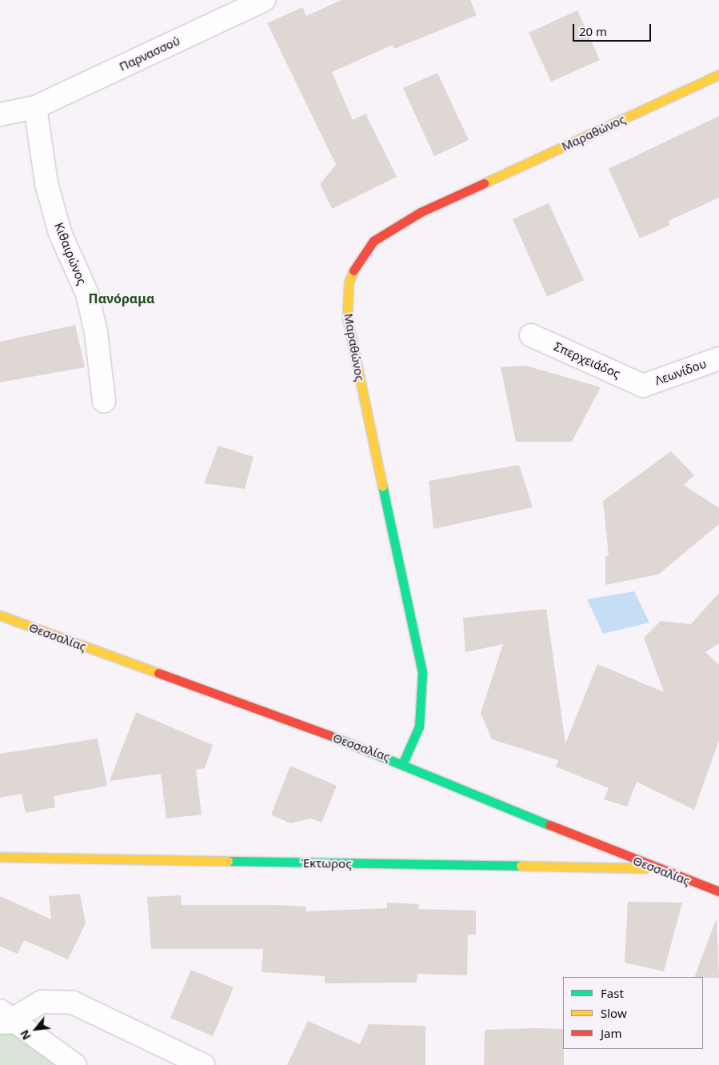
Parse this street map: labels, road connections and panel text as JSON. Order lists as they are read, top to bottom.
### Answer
{
  "streets": {
    "street": [
      "Παρνασσού",
      "Μαραθώνος",
      "Κιθαιρώνος",
      "Σπερχειάδος",
      "Λεωνίδου",
      "Θεσσαλίας",
      "Έκτωρος"
    ]
  },
  "crossings": [
    ["Παρνασσού", "Κιθαιρώνος"],
    ["Μαραθώνος", "Θεσσαλίας"],
    ["Σπερχειάδος", "Λεωνίδου"],
    ["Θεσσαλίας", "Έκτωρος"]
  ],
  "districts": ["Πανόραμα"],
  "legend": ["Fast", "Slow", "Jam"],
  "scale_bar": "20 m",
  "north": "bottom left"
}
